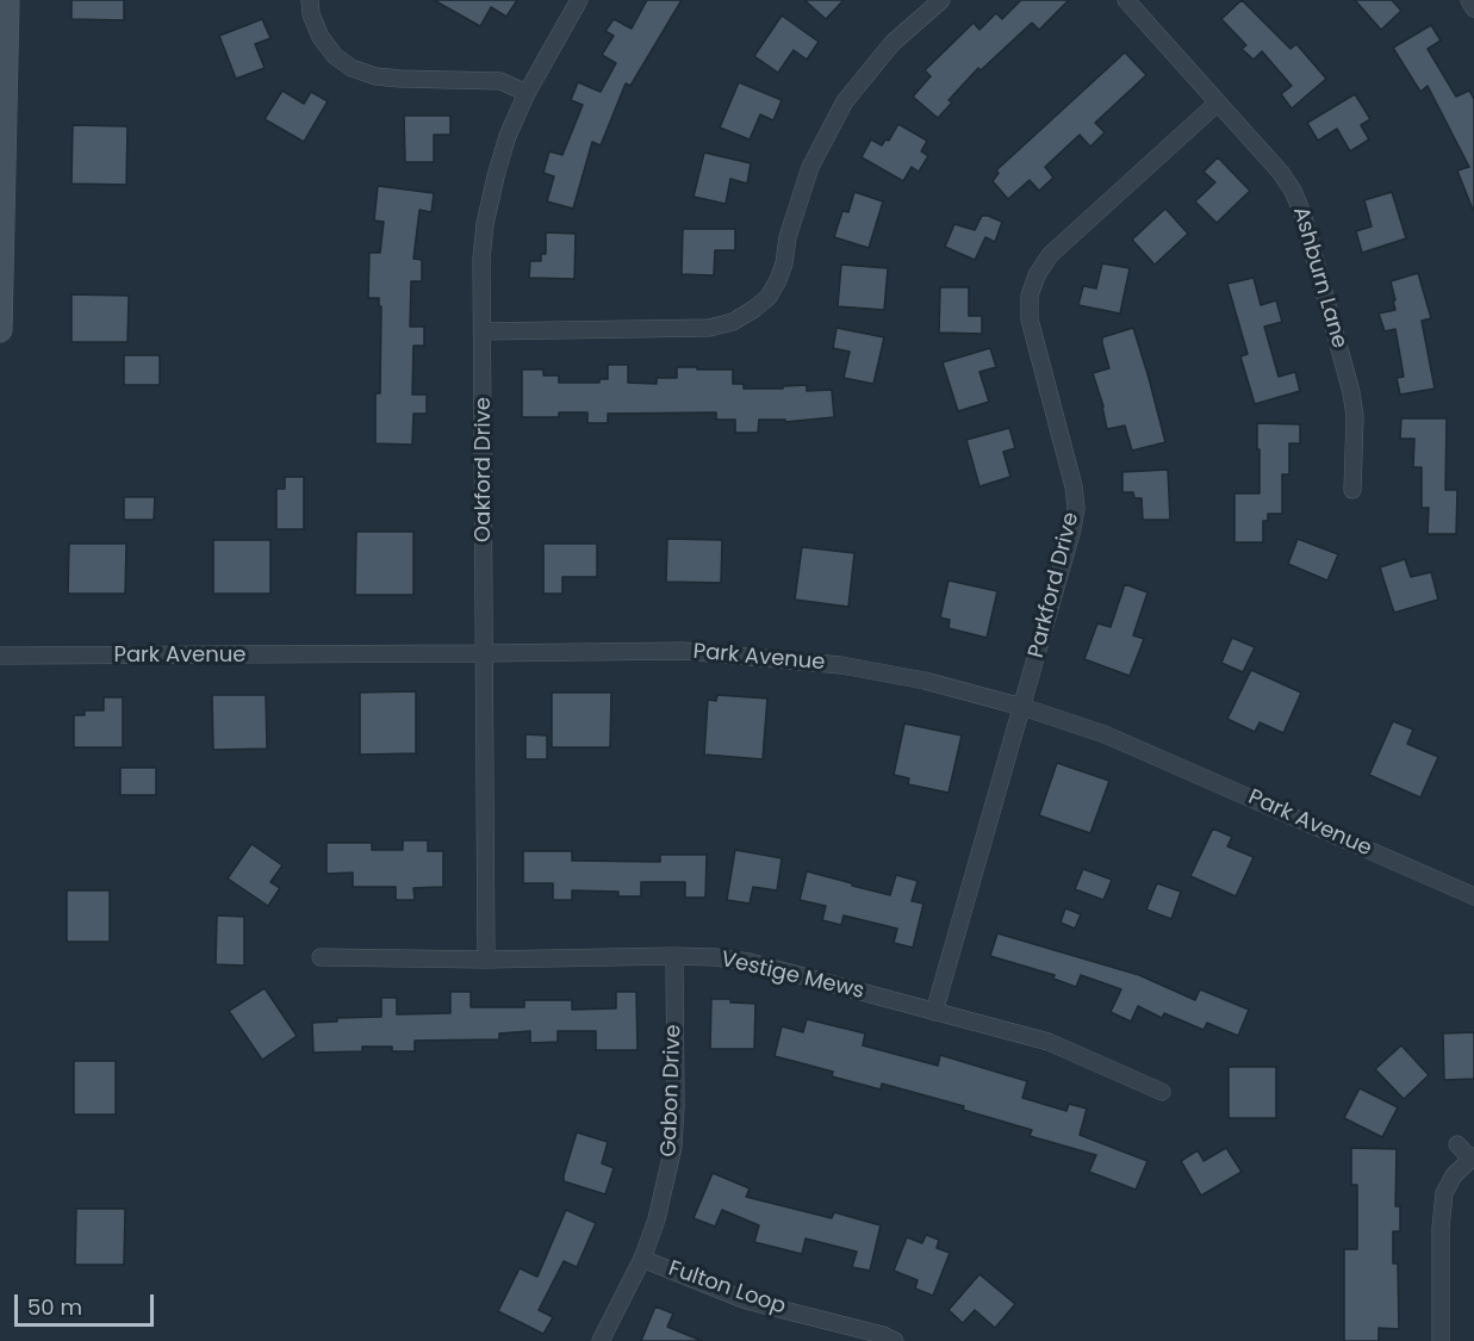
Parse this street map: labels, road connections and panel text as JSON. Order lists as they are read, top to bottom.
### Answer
{
  "streets": {
    "street": [
      "Ashburn Lane",
      "Oakford Drive",
      "Parkford Drive",
      "Park Avenue",
      "Vestige Mews",
      "Gabon Drive",
      "Fulton Loop"
    ]
  },
  "crossings": [
    ["Ashburn Lane", "Parkford Drive"],
    ["Oakford Drive", "Park Avenue"],
    ["Oakford Drive", "Vestige Mews"],
    ["Parkford Drive", "Park Avenue"],
    ["Parkford Drive", "Vestige Mews"],
    ["Vestige Mews", "Gabon Drive"],
    ["Gabon Drive", "Fulton Loop"]
  ],
  "scale_bar": "50 m"
}
